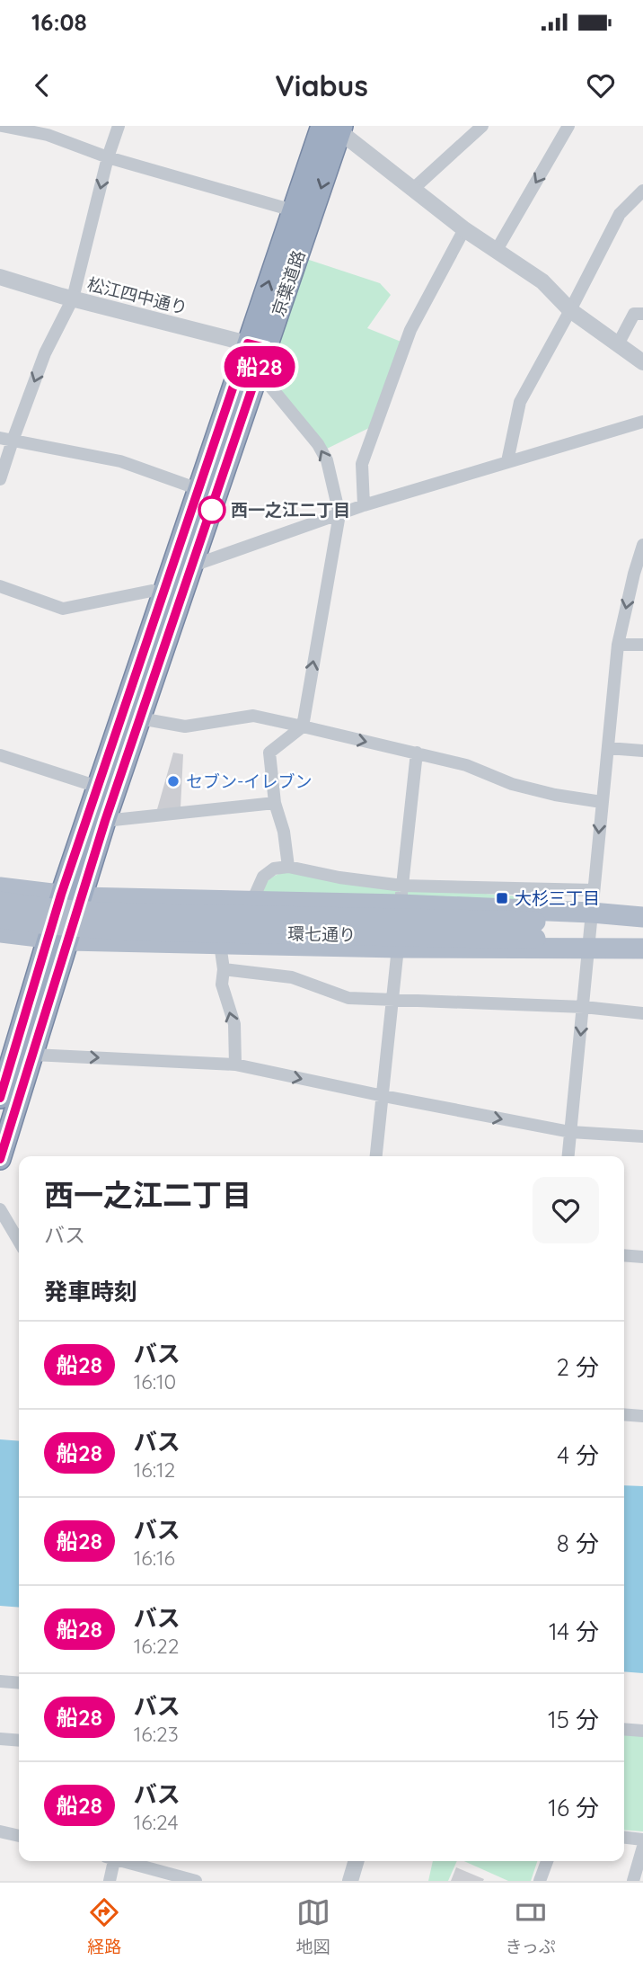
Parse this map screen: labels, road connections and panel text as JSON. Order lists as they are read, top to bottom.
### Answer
{
  "streets": {
    "highway": ["京葉道路"],
    "main road": ["環七通り"],
    "street": ["松江四中通り"]
  },
  "crossings": [
    ["京葉道路", "松江四中通り"]
  ],
  "places": {
    "other": ["西一之江二丁目", "セブン-イレブン"],
    "transit": ["大杉三丁目"]
  },
  "lines": ["bus line 船28"],
  "page": {
    "status": "16:08",
    "header": "Viabus",
    "on_map": "船28",
    "heading": [
      ["西一之江二丁目", "バス"],
      "発車時刻"
    ],
    "list": [
      {
        "mark": "船28",
        "name": "バス",
        "note": "16:10",
        "value": "2 分"
      },
      {
        "mark": "船28",
        "name": "バス",
        "note": "16:12",
        "value": "4 分"
      },
      {
        "mark": "船28",
        "name": "バス",
        "note": "16:16",
        "value": "8 分"
      },
      {
        "mark": "船28",
        "name": "バス",
        "note": "16:22",
        "value": "14 分"
      },
      {
        "mark": "船28",
        "name": "バス",
        "note": "16:23",
        "value": "15 分"
      },
      {
        "mark": "船28",
        "name": "バス",
        "note": "16:24",
        "value": "16 分"
      }
    ],
    "tabs": ["経路", "地図", "きっぷ"]
  }
}
